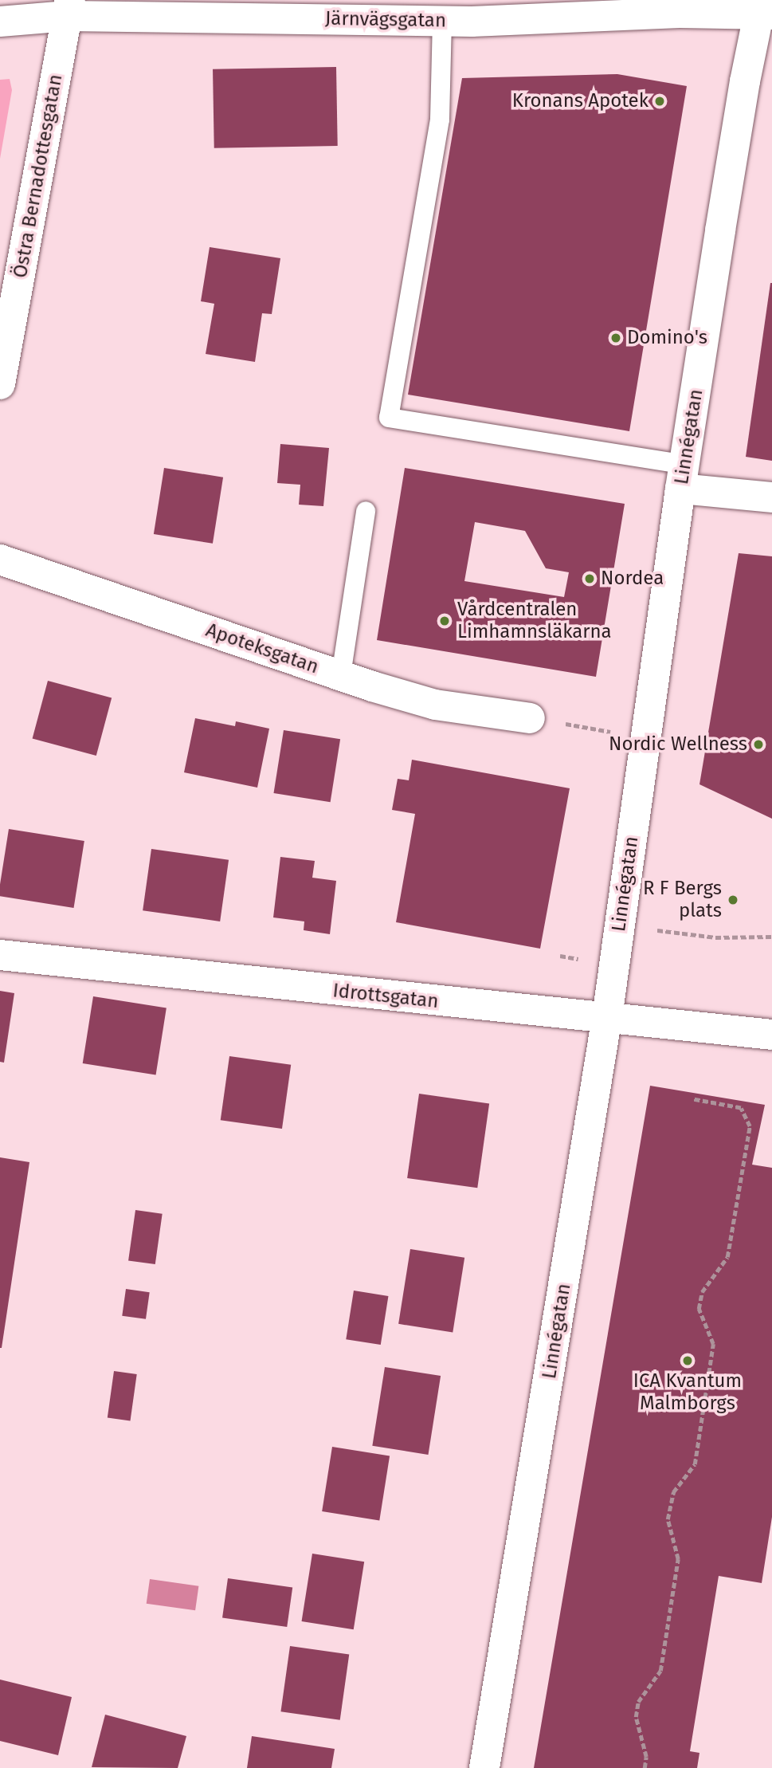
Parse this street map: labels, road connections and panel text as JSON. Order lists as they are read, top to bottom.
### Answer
{
  "streets": {
    "street": [
      "Järnvägsgatan",
      "Östra Bernadottesgatan",
      "Linnégatan",
      "Apoteksgatan",
      "Idrottsgatan"
    ]
  },
  "crossings": [
    ["Järnvägsgatan", "Östra Bernadottesgatan"],
    ["Järnvägsgatan", "Linnégatan"],
    ["Linnégatan", "Idrottsgatan"]
  ],
  "places": [
    "Kronans Apotek",
    "Domino's",
    "Nordea",
    "Vårdcentralen Limhamnsläkarna",
    "Nordic Wellness",
    "R F Bergs plats",
    "ICA Kvantum Malmborgs"
  ]
}
